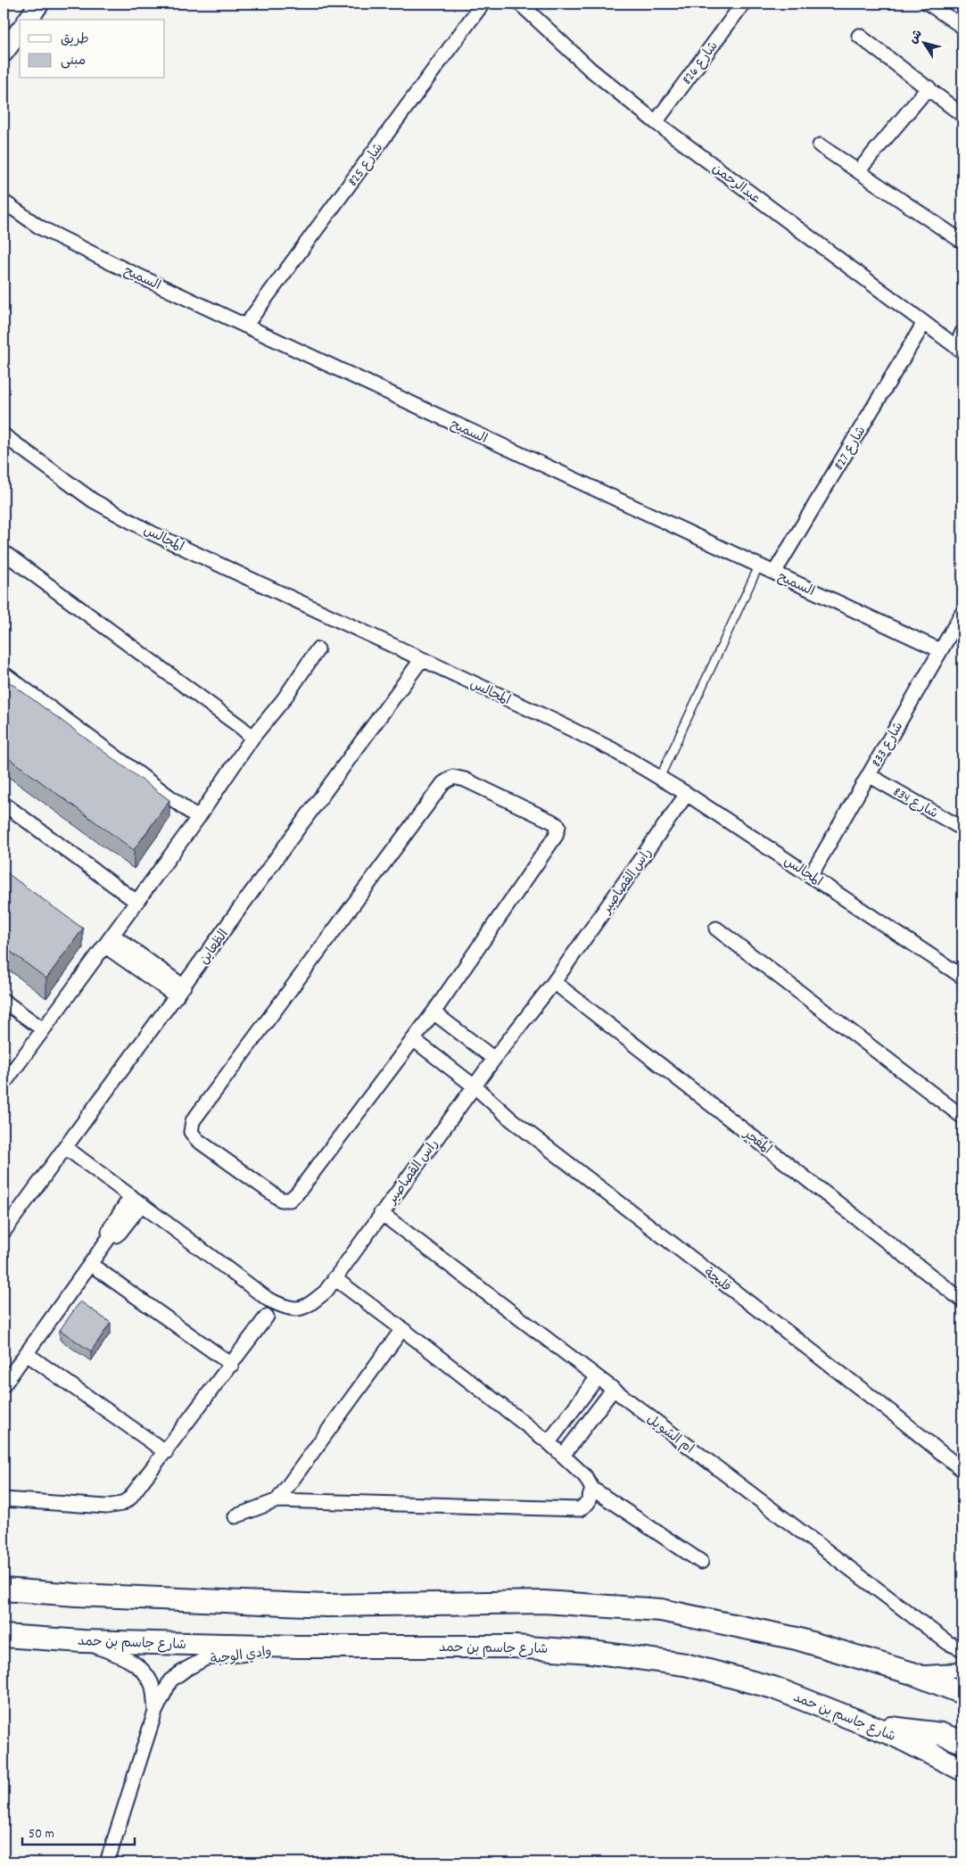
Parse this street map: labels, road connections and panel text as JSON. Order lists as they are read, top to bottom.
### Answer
{
  "streets": {
    "main road": ["شارع جاسم بن حمد"],
    "street": [
      "شارع 826",
      "شارع 825",
      "عبدالرحمن",
      "السميح",
      "شارع 827",
      "المجالس",
      "شارع 833",
      "شارع 834",
      "راس القصاصير",
      "الظعاين",
      "المفجر",
      "فليحة",
      "ام الشويل",
      "وادي الوجبة"
    ]
  },
  "crossings": [
    ["شارع 826", "عبدالرحمن"],
    ["شارع 825", "السميح"],
    ["عبدالرحمن", "شارع 827"],
    ["السميح", "شارع 827"],
    ["السميح", "شارع 833"],
    ["المجالس", "شارع 833"],
    ["المجالس", "راس القصاصير"],
    ["المجالس", "الظعاين"],
    ["شارع 833", "شارع 834"],
    ["راس القصاصير", "الظعاين"],
    ["راس القصاصير", "المفجر"],
    ["راس القصاصير", "فليحة"],
    ["راس القصاصير", "ام الشويل"],
    ["شارع جاسم بن حمد", "وادي الوجبة"]
  ],
  "legend": ["طريق", "مبنى"],
  "scale_bar": "50 m",
  "north": "top left"
}
